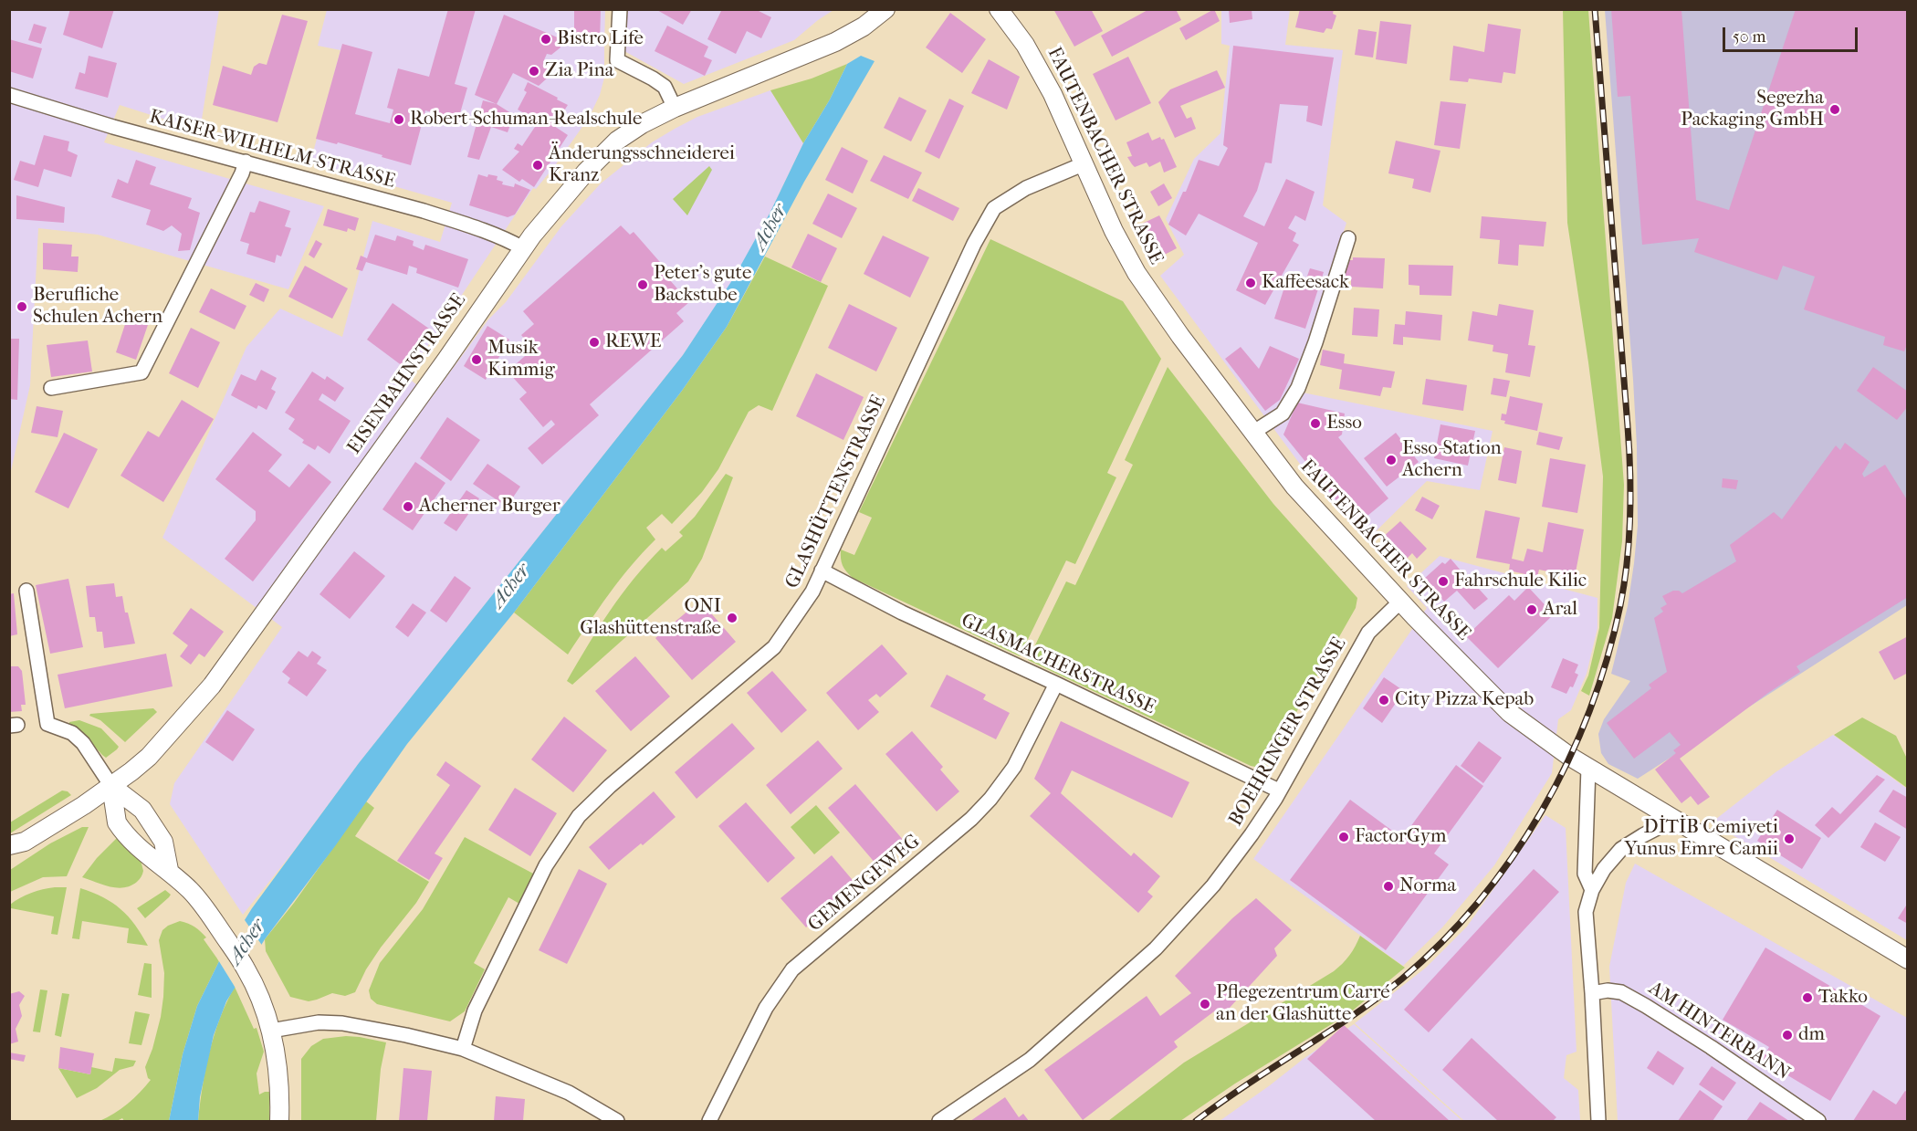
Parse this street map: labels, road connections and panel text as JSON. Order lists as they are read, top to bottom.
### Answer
{
  "streets": {
    "street": [
      "KAISER-WILHELM-STRASSE",
      "FAUTENBACHER STRASSE",
      "EISENBAHNSTRASSE",
      "GLASHÜTTENSTRASSE",
      "GLASMACHERSTRASSE",
      "BOEHRINGER STRASSE",
      "GEMENGEWEG",
      "AM HINTERBANN"
    ]
  },
  "crossings": [
    ["KAISER-WILHELM-STRASSE", "EISENBAHNSTRASSE"],
    ["FAUTENBACHER STRASSE", "GLASHÜTTENSTRASSE"],
    ["FAUTENBACHER STRASSE", "BOEHRINGER STRASSE"],
    ["GLASHÜTTENSTRASSE", "GLASMACHERSTRASSE"],
    ["GLASMACHERSTRASSE", "BOEHRINGER STRASSE"],
    ["GLASMACHERSTRASSE", "GEMENGEWEG"]
  ],
  "water": ["Acher"],
  "places": [
    "Bistro Life",
    "Zia Pina",
    "Segezha Packaging GmbH",
    "Robert-Schuman-Realschule",
    "Änderungsschneiderei Kranz",
    "Kaffeesack",
    "Peter's gute Backstube",
    "Berufliche Schulen Achern",
    "REWE",
    "Musik Kimmig",
    "Esso",
    "Esso-Station Achern",
    "Acherner Burger",
    "Fahrschule Kilic",
    "Aral",
    "ONI Glashüttenstraße",
    "City Pizza Kepab",
    "FactorGym",
    "DİTİB Cemiyeti Yunus Emre Camii",
    "Norma",
    "Takko",
    "Pflegezentrum Carré an der Glashütte",
    "dm"
  ],
  "scale_bar": "50 m"
}
